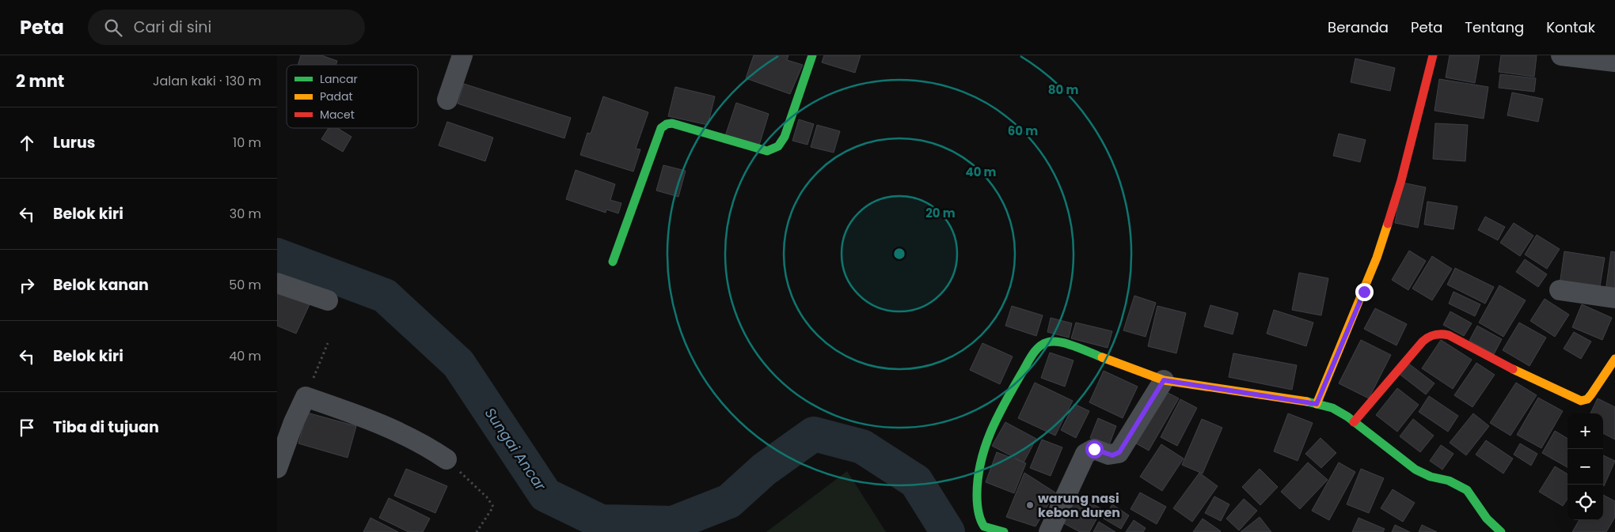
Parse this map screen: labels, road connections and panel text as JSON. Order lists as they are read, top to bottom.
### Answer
{
  "water": ["Sungai Ancar"],
  "places": ["warung nasi kebon duren"],
  "legend": ["Lancar", "Padat", "Macet"],
  "page": {
    "header": "Peta",
    "search": "Cari di sini",
    "nav": [
      "Beranda",
      "Peta",
      "Tentang",
      "Kontak"
    ],
    "heading": ["2 mnt", "Jalan kaki · 130 m"],
    "list": [
      ["Lurus", "10 m"],
      ["Belok kiri", "30 m"],
      ["Belok kanan", "50 m"],
      ["Belok kiri", "40 m"],
      "Tiba di tujuan"
    ],
    "map_buttons": ["+", "−"]
  },
  "rings": [
    "80 m",
    "60 m",
    "40 m",
    "20 m"
  ]
}
